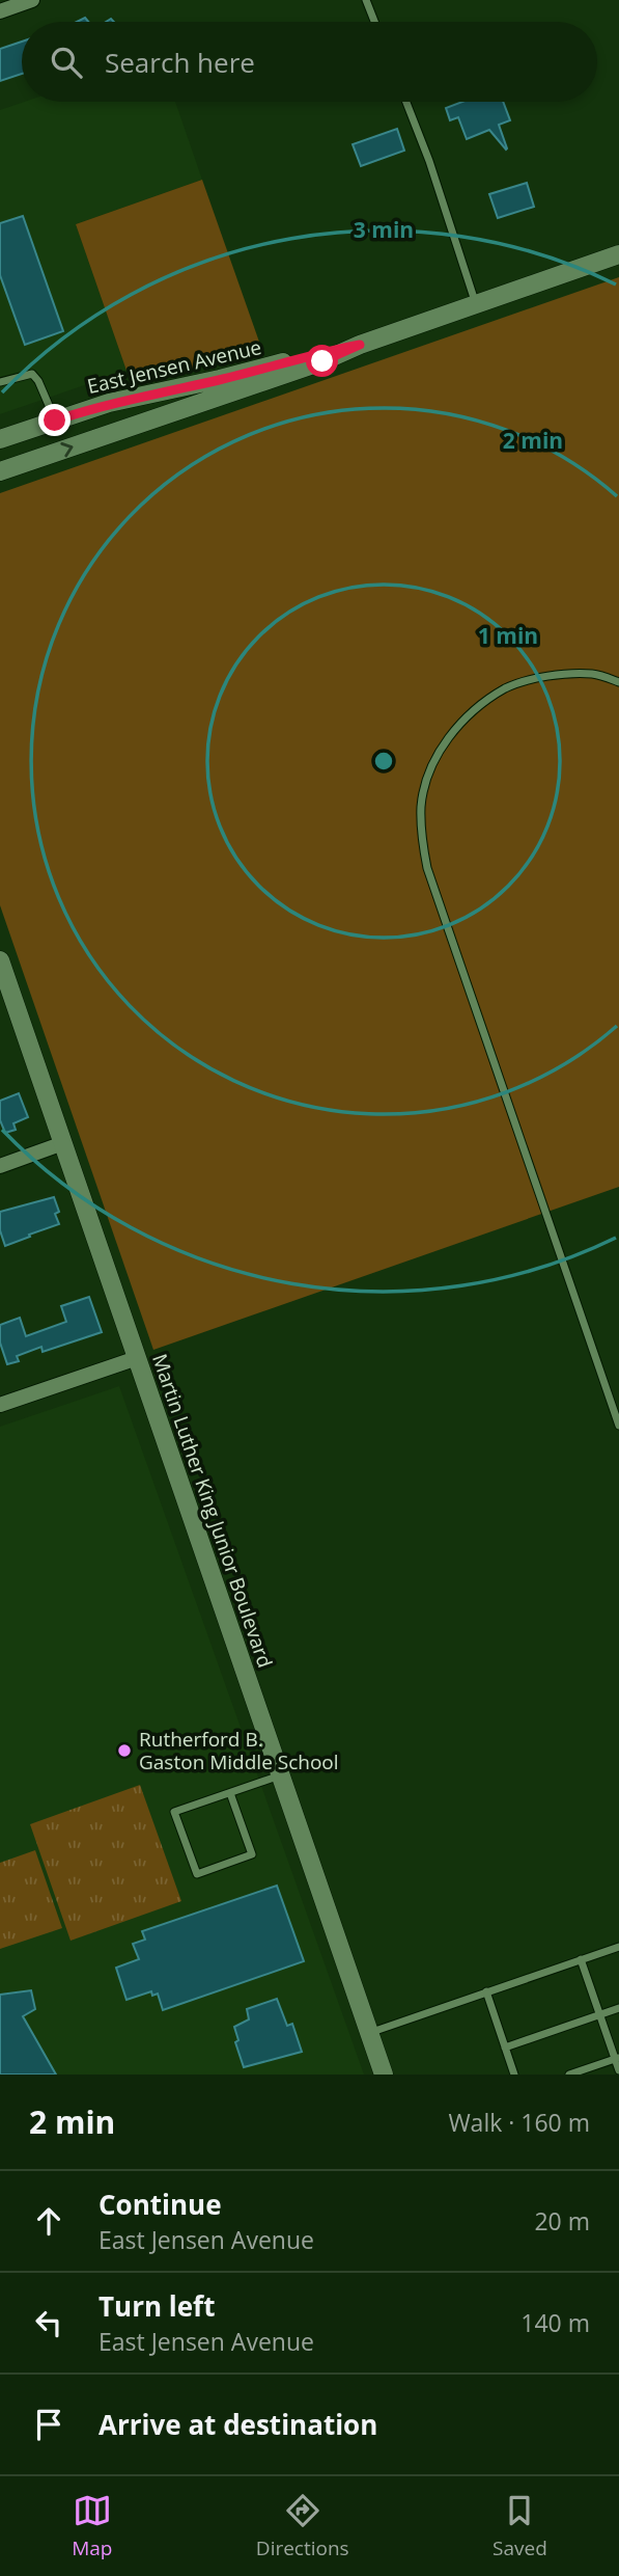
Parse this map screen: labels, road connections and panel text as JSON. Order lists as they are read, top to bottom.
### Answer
{
  "streets": {
    "street": ["East Jensen Avenue", "Martin Luther King Junior Boulevard"]
  },
  "places": ["Rutherford B. Gaston Middle School"],
  "page": {
    "search": "Search here",
    "heading": ["2 min", "Walk · 160 m"],
    "list": [
      ["Continue", "East Jensen Avenue", "20 m"],
      ["Turn left", "East Jensen Avenue", "140 m"],
      "Arrive at destination"
    ],
    "nav": ["Map", "Directions", "Saved"]
  },
  "rings": ["3 min", "2 min", "1 min"]
}
